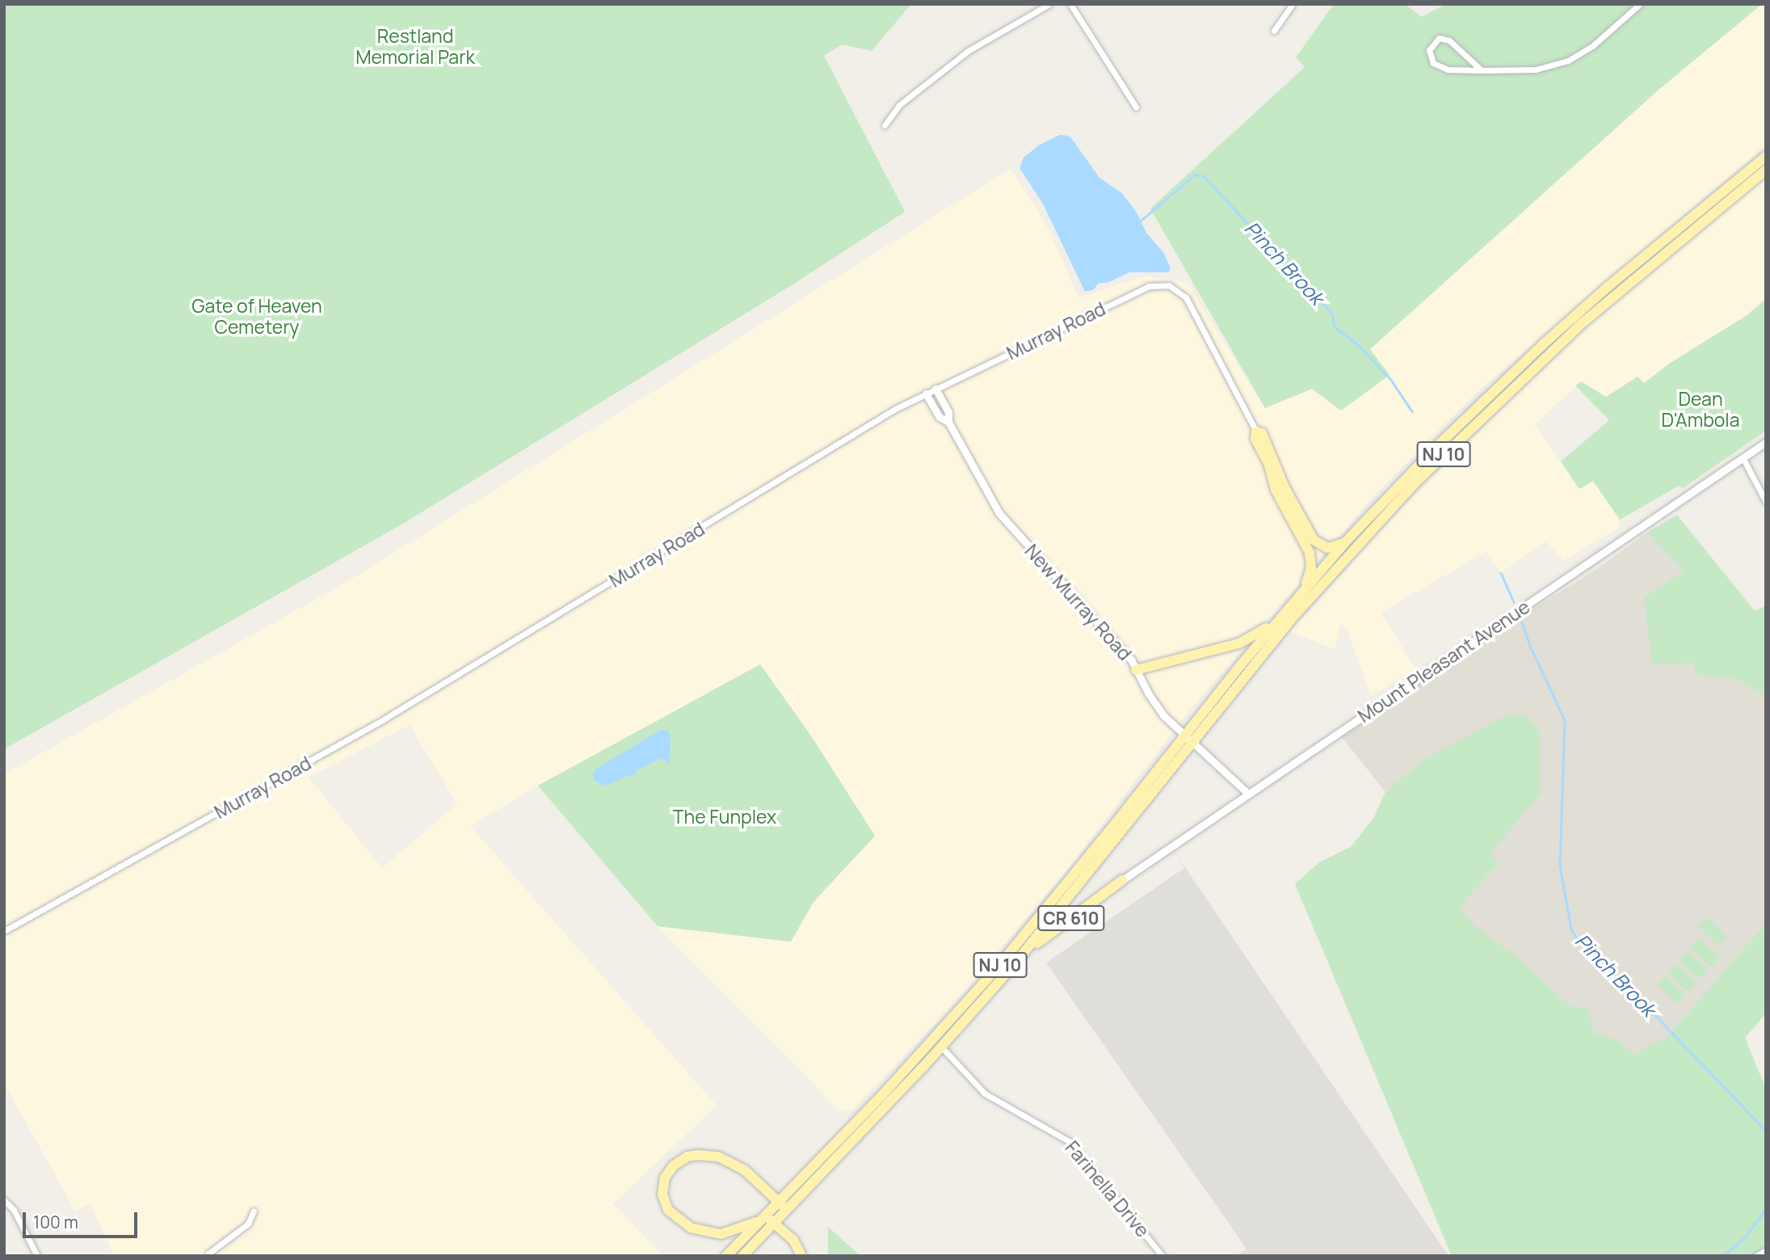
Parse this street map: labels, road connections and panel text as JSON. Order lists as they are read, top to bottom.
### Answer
{
  "streets": {
    "main road": ["NJ 10", "CR 610"],
    "street": [
      "Murray Road",
      "New Murray Road",
      "Mount Pleasant Avenue",
      "Farinella Drive"
    ]
  },
  "crossings": [
    ["Murray Road", "New Murray Road"],
    ["NJ 10", "New Murray Road"],
    ["NJ 10", "CR 610"],
    ["NJ 10", "Farinella Drive"],
    ["New Murray Road", "Mount Pleasant Avenue"],
    ["Mount Pleasant Avenue", "CR 610"]
  ],
  "water": ["Pinch Brook"],
  "parks": [
    "Restland Memorial Park",
    "Gate of Heaven Cemetery",
    "Dean D'Ambola",
    "The Funplex"
  ],
  "scale_bar": "100 m"
}
